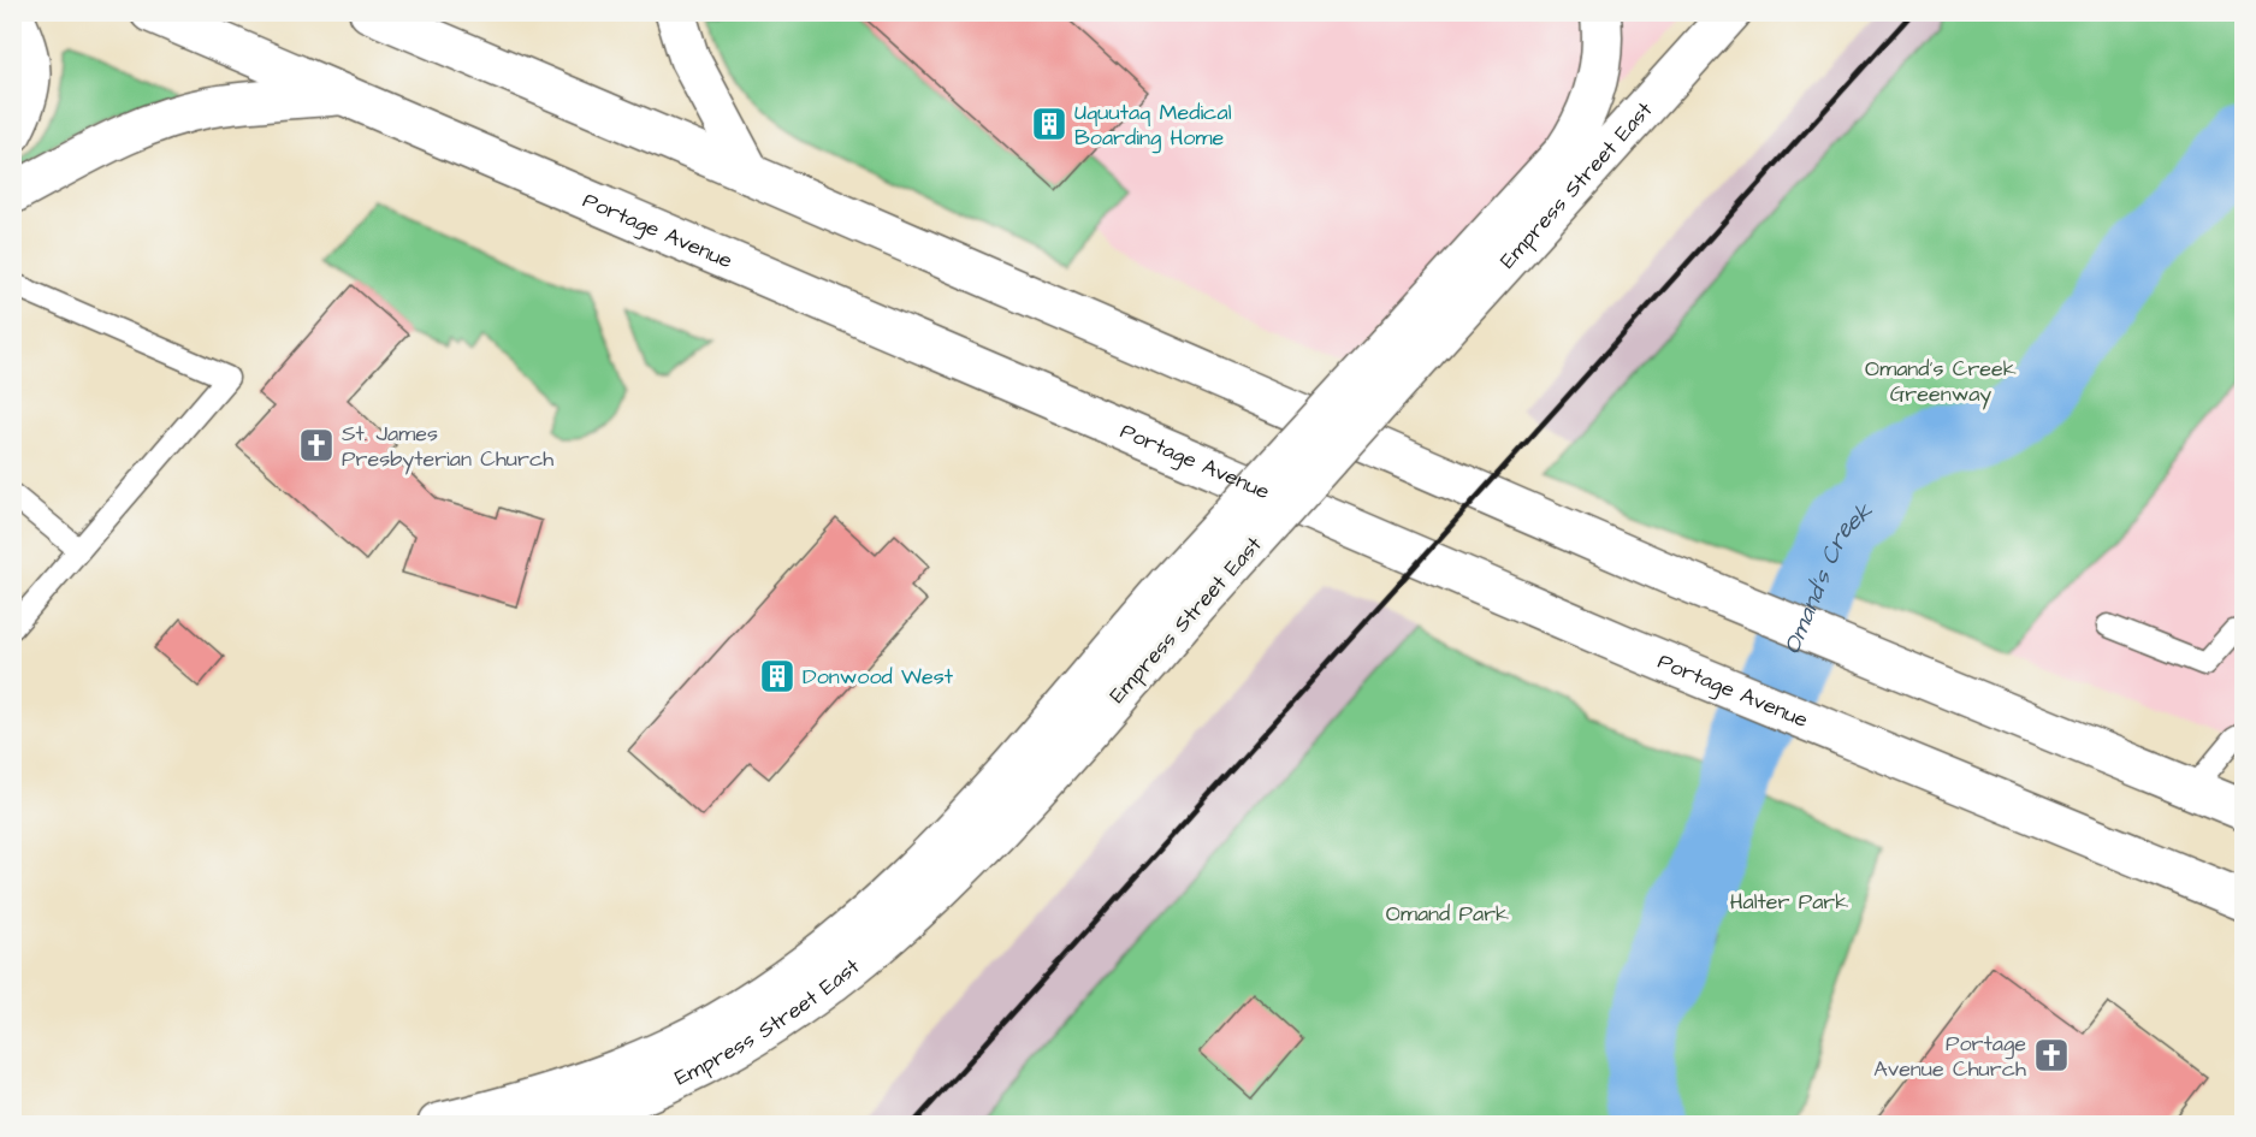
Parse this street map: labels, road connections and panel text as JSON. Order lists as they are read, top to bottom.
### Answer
{
  "streets": {
    "main road": ["Empress Street East", "Portage Avenue"]
  },
  "water": ["Omand's Creek"],
  "parks": ["Omand's Creek Greenway", "Halter Park", "Omand Park"],
  "places": {
    "building": ["Uquutaq Medical Boarding Home", "Donwood West"],
    "church": ["St. James Presbyterian Church", "Portage Avenue Church"]
  }
}
